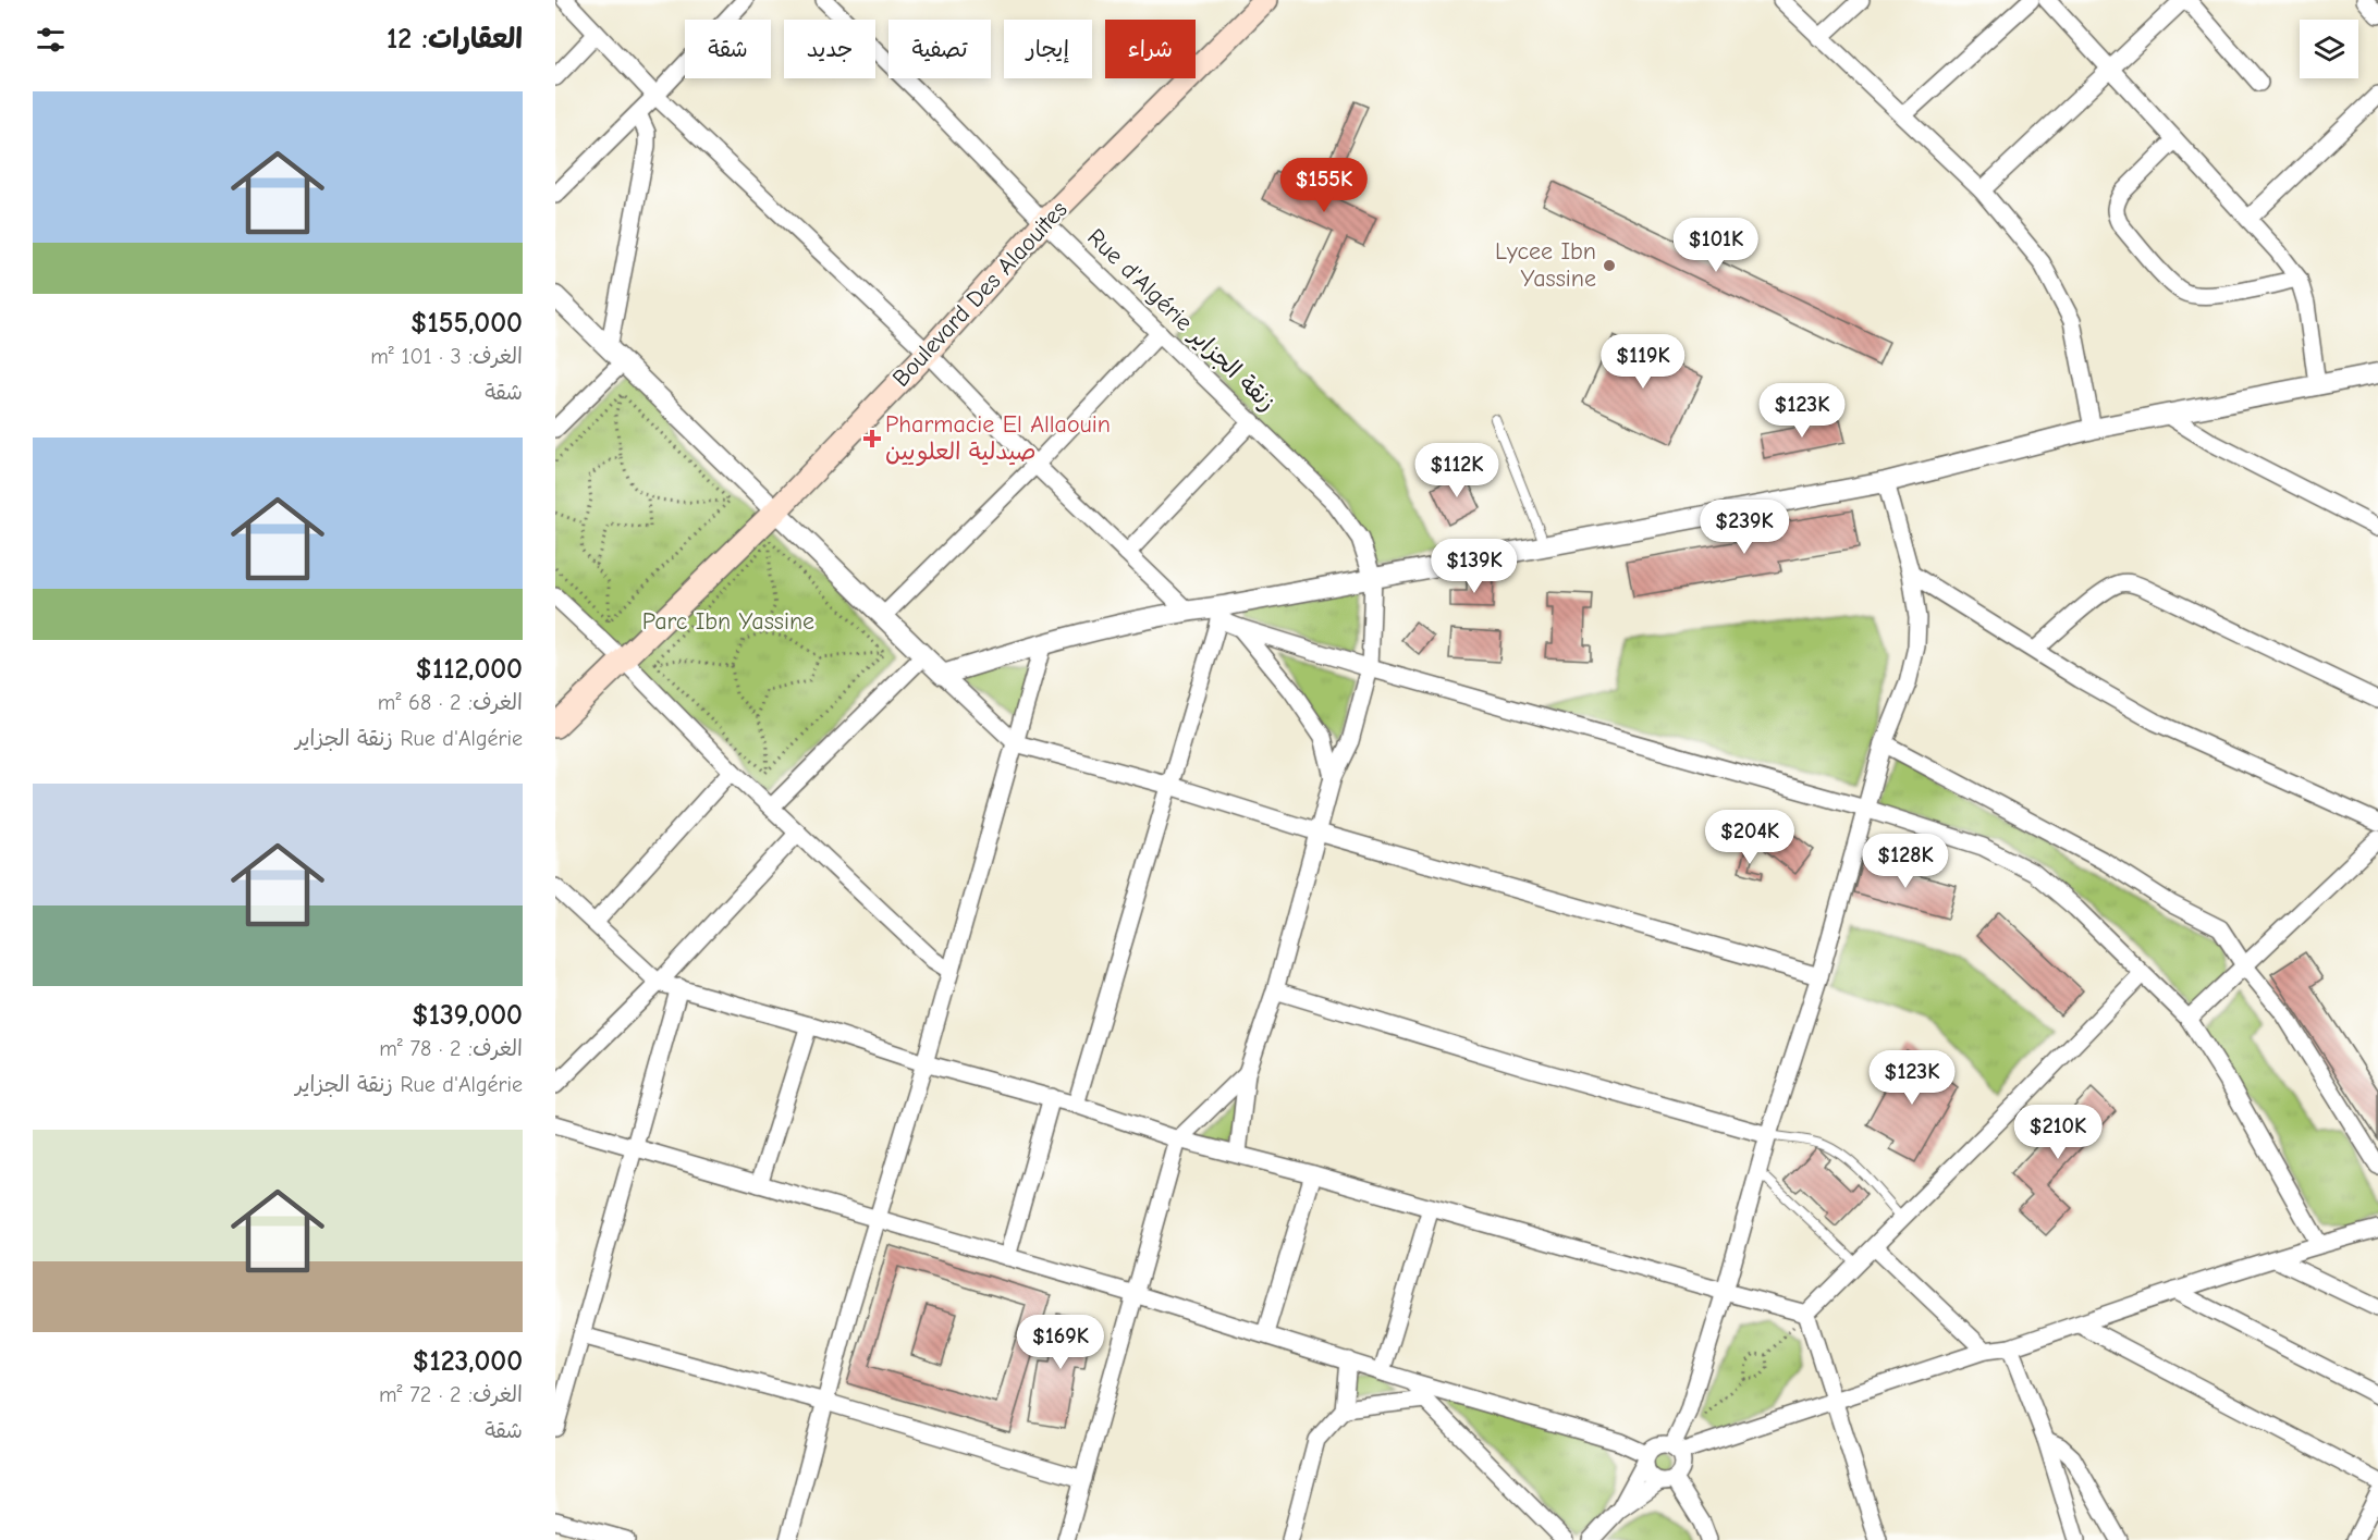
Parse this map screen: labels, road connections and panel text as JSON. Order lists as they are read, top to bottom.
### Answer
{
  "streets": {
    "main road": ["Boulevard Des Alaouites"],
    "street": ["Rue d'Algérie زنقة الجزاير"]
  },
  "crossings": [
    ["Boulevard Des Alaouites", "Rue d'Algérie زنقة الجزاير"]
  ],
  "parks": ["Parc Ibn Yassine"],
  "places": {
    "other": ["Lycee Ibn Yassine"],
    "health": ["Pharmacie El Allaouin صيدلية العلويين"]
  },
  "page": {
    "heading": "العقارات: 12",
    "chip": [
      "شراء",
      "إيجار",
      "تصفية",
      "جديد",
      "شقة"
    ],
    "list": [
      {
        "name": "$155,000",
        "note": "الغرف: 3 · 101 m² · شقة"
      },
      {
        "name": "$112,000",
        "note": "الغرف: 2 · 68 m² · Rue d'Algérie زنقة الجزاير"
      },
      {
        "name": "$139,000",
        "note": "الغرف: 2 · 78 m² · Rue d'Algérie زنقة الجزاير"
      },
      {
        "name": "$123,000",
        "note": "الغرف: 2 · 72 m² · شقة"
      }
    ],
    "price": [
      "$155K",
      "$101K",
      "$119K",
      "$123K",
      "$112K",
      "$239K",
      "$139K",
      "$204K",
      "$128K",
      "$123K",
      "$210K",
      "$169K"
    ]
  }
}
